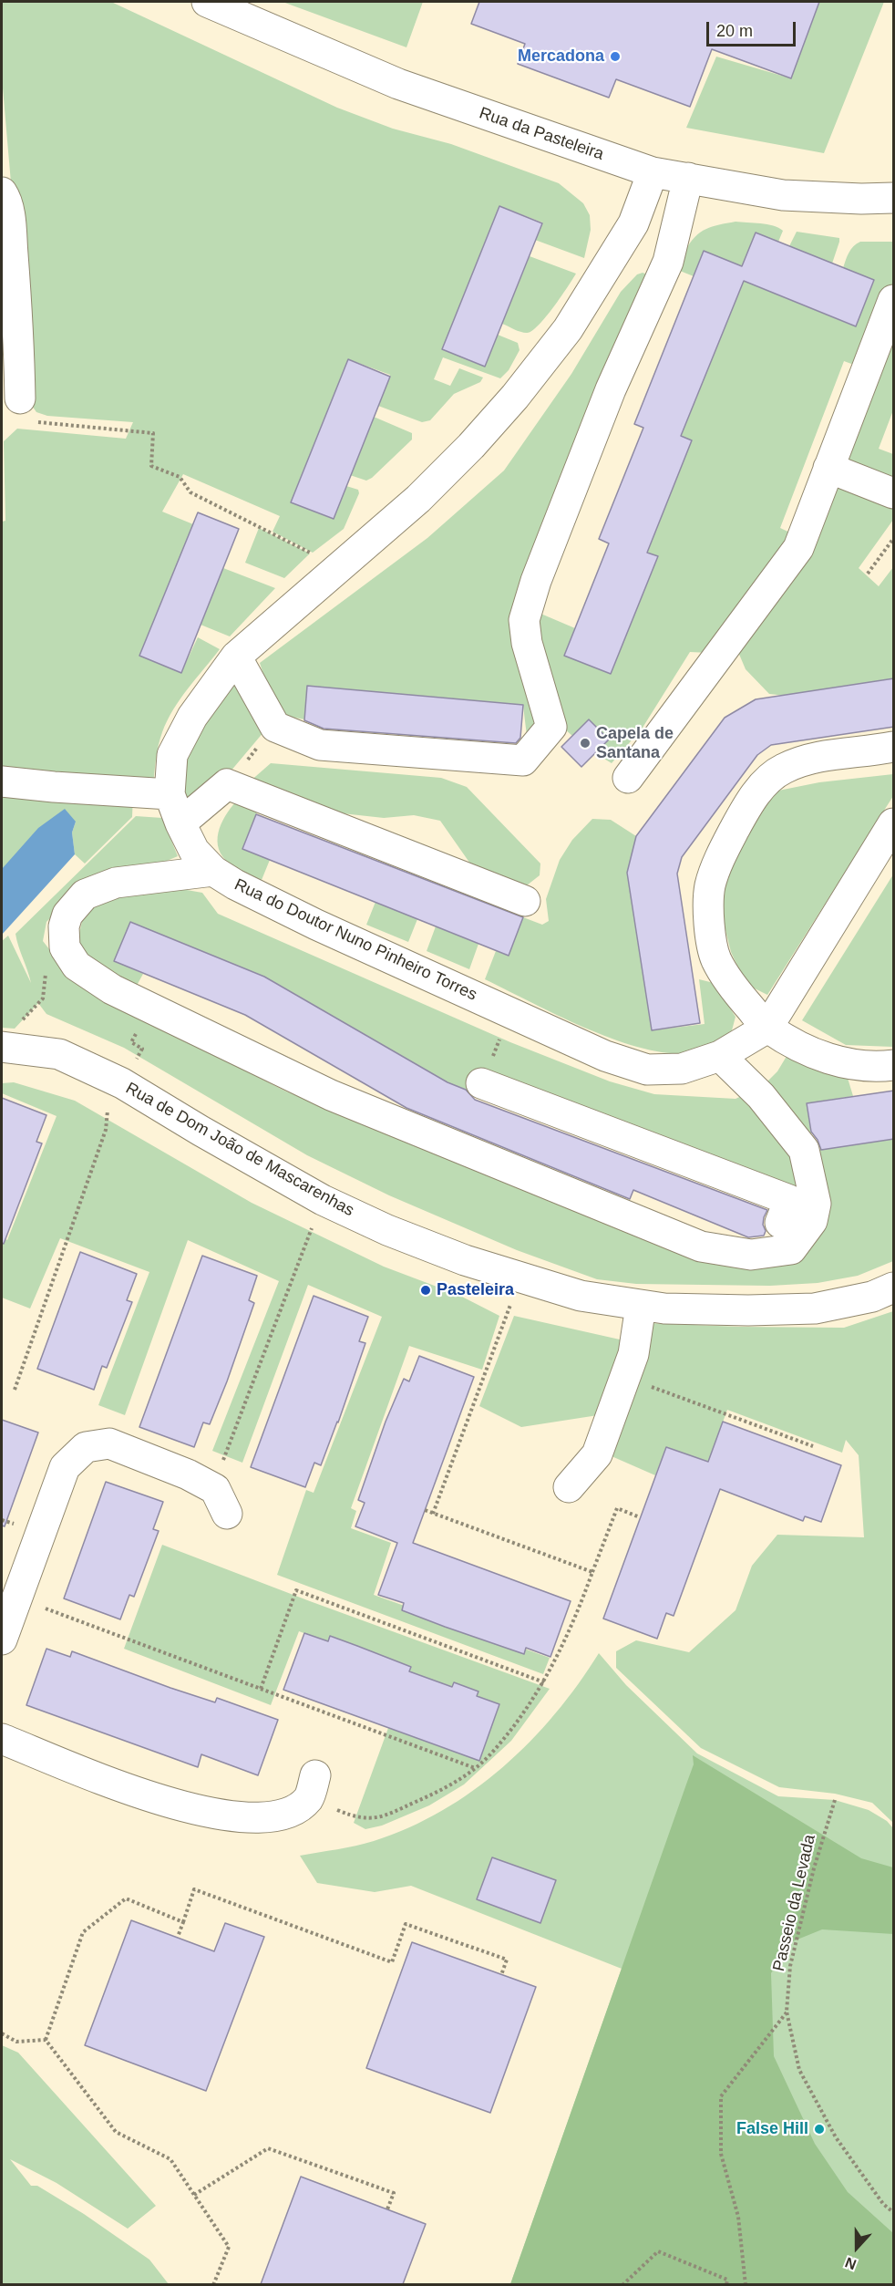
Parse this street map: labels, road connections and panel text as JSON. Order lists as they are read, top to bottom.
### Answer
{
  "streets": {
    "street": ["Rua da Pasteleira", "Rua do Doutor Nuno Pinheiro Torres", "Rua de Dom João de Mascarenhas"],
    "path": ["Passeio da Levada"]
  },
  "crossings": [
    ["Rua da Pasteleira", "Rua do Doutor Nuno Pinheiro Torres"]
  ],
  "places": [
    "Mercadona",
    "Capela de Santana",
    "Pasteleira",
    "False Hill"
  ],
  "scale_bar": "20 m",
  "north": "bottom"
}
